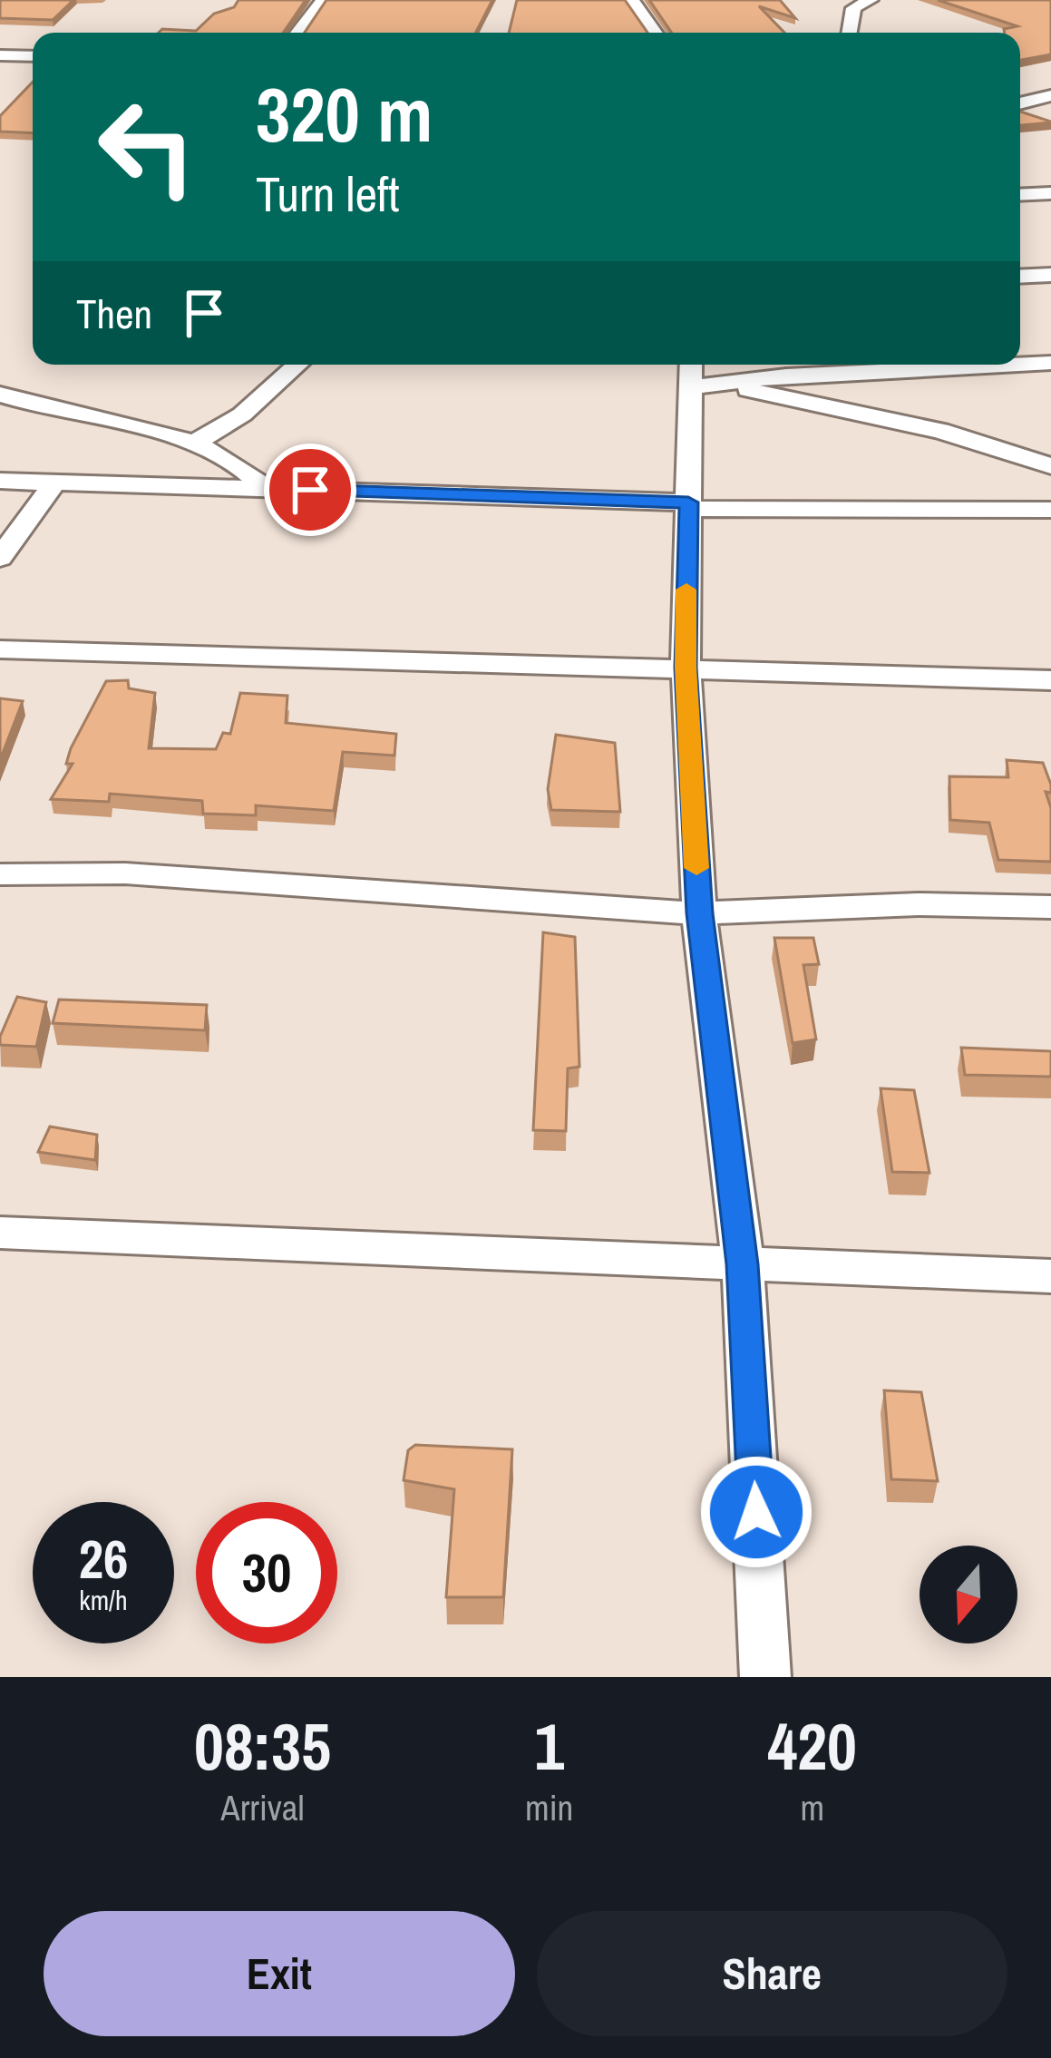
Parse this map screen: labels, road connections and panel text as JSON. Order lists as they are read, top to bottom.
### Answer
{
  "north": "bottom",
  "page": {
    "turn": ["320 m", "Turn left"],
    "then": "Then",
    "speed": "26 km/h",
    "limit": "30",
    "eta": [
      "08:35",
      "Arrival",
      "1",
      "min",
      "420",
      "m"
    ],
    "buttons": ["Exit", "Share"]
  }
}
